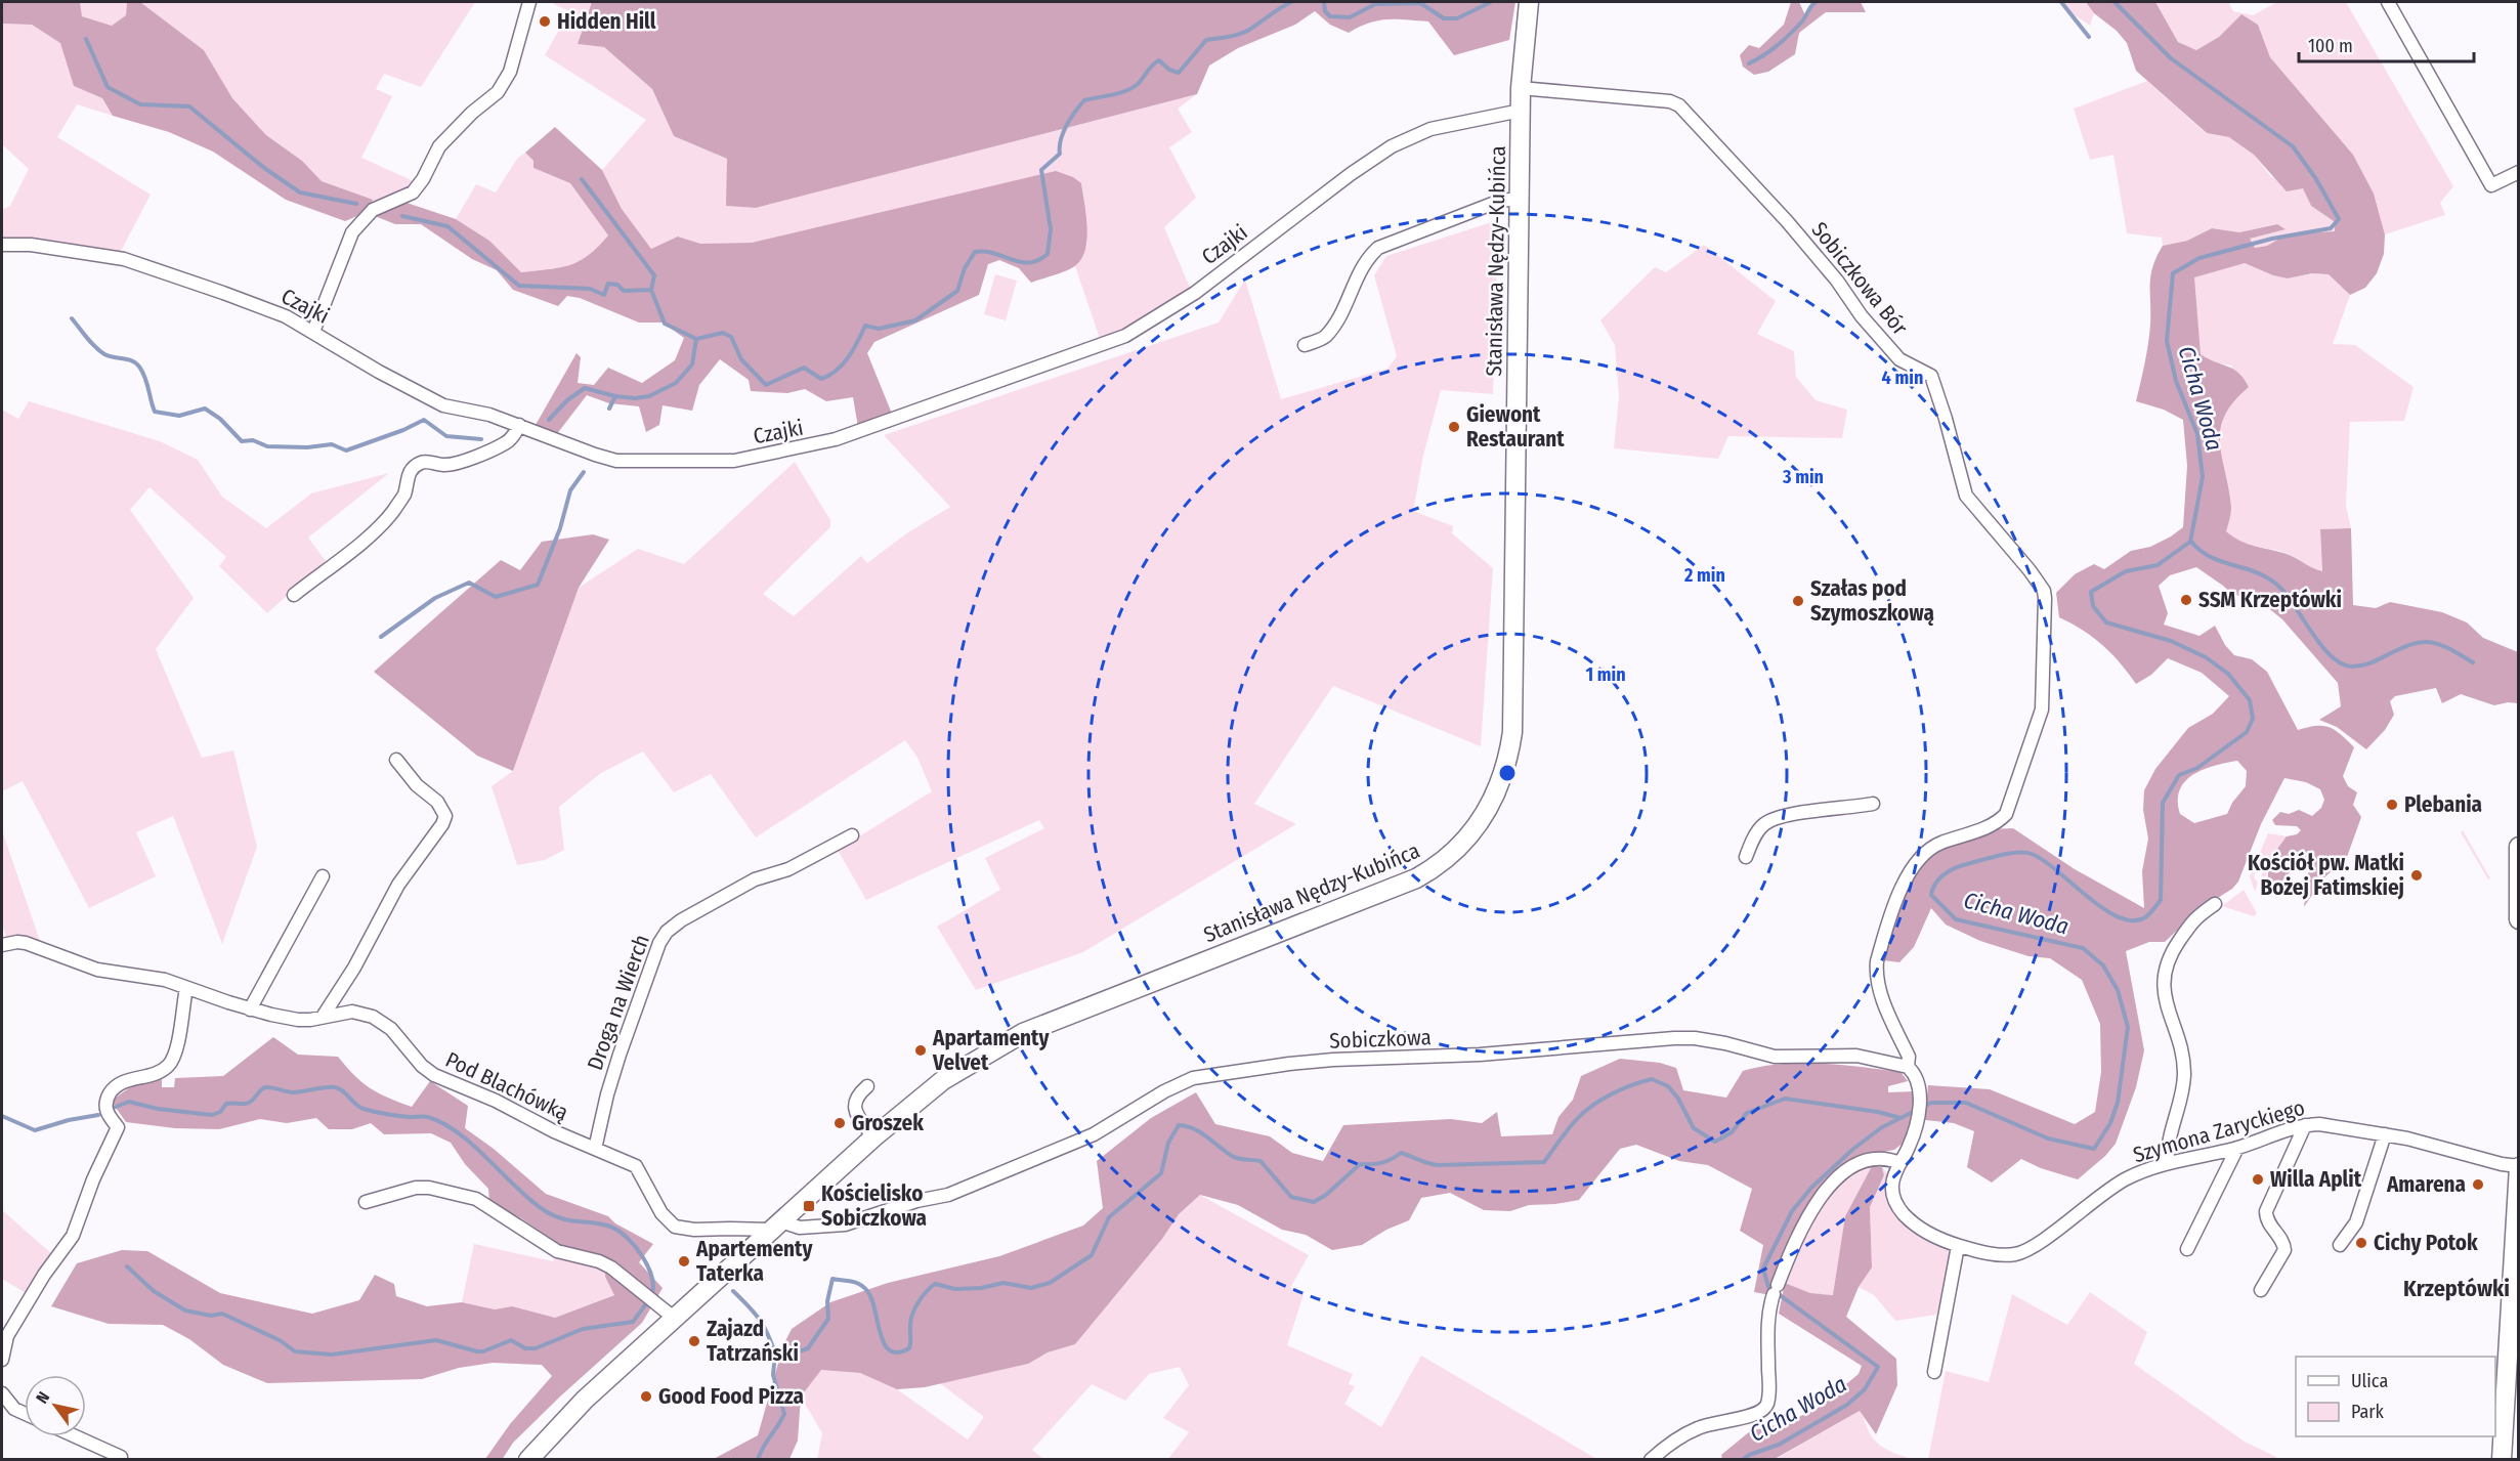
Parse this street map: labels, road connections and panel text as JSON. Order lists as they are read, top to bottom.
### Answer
{
  "streets": {
    "street": [
      "Czajki",
      "Stanisława Nędzy-Kubińca",
      "Sobiczkowa Bór",
      "Droga na Wierch",
      "Sobiczkowa",
      "Pod Blachówką",
      "Szymona Zaryckiego"
    ]
  },
  "crossings": [
    ["Czajki", "Stanisława Nędzy-Kubińca"],
    ["Stanisława Nędzy-Kubińca", "Sobiczkowa Bór"],
    ["Stanisława Nędzy-Kubińca", "Sobiczkowa"],
    ["Stanisława Nędzy-Kubińca", "Pod Blachówką"],
    ["Sobiczkowa Bór", "Sobiczkowa"],
    ["Droga na Wierch", "Pod Blachówką"],
    ["Sobiczkowa", "Pod Blachówką"]
  ],
  "districts": ["Krzeptówki"],
  "water": ["Cicha Woda"],
  "places": {
    "other": [
      "Hidden Hill",
      "Giewont Restaurant",
      "SSM Krzeptówki",
      "Szałas pod Szymoszkową",
      "Plebania",
      "Kościół pw. Matki Bożej Fatimskiej",
      "Apartamenty Velvet",
      "Groszek",
      "Willa Aplit",
      "Amarena",
      "Cichy Potok",
      "Apartementy Taterka",
      "Zajazd Tatrzański",
      "Good Food Pizza"
    ],
    "transit": ["Kościelisko Sobiczkowa"]
  },
  "legend": ["Ulica", "Park"],
  "scale_bar": "100 m",
  "north": "top left",
  "rings": [
    "4 min",
    "3 min",
    "2 min",
    "1 min"
  ]
}
